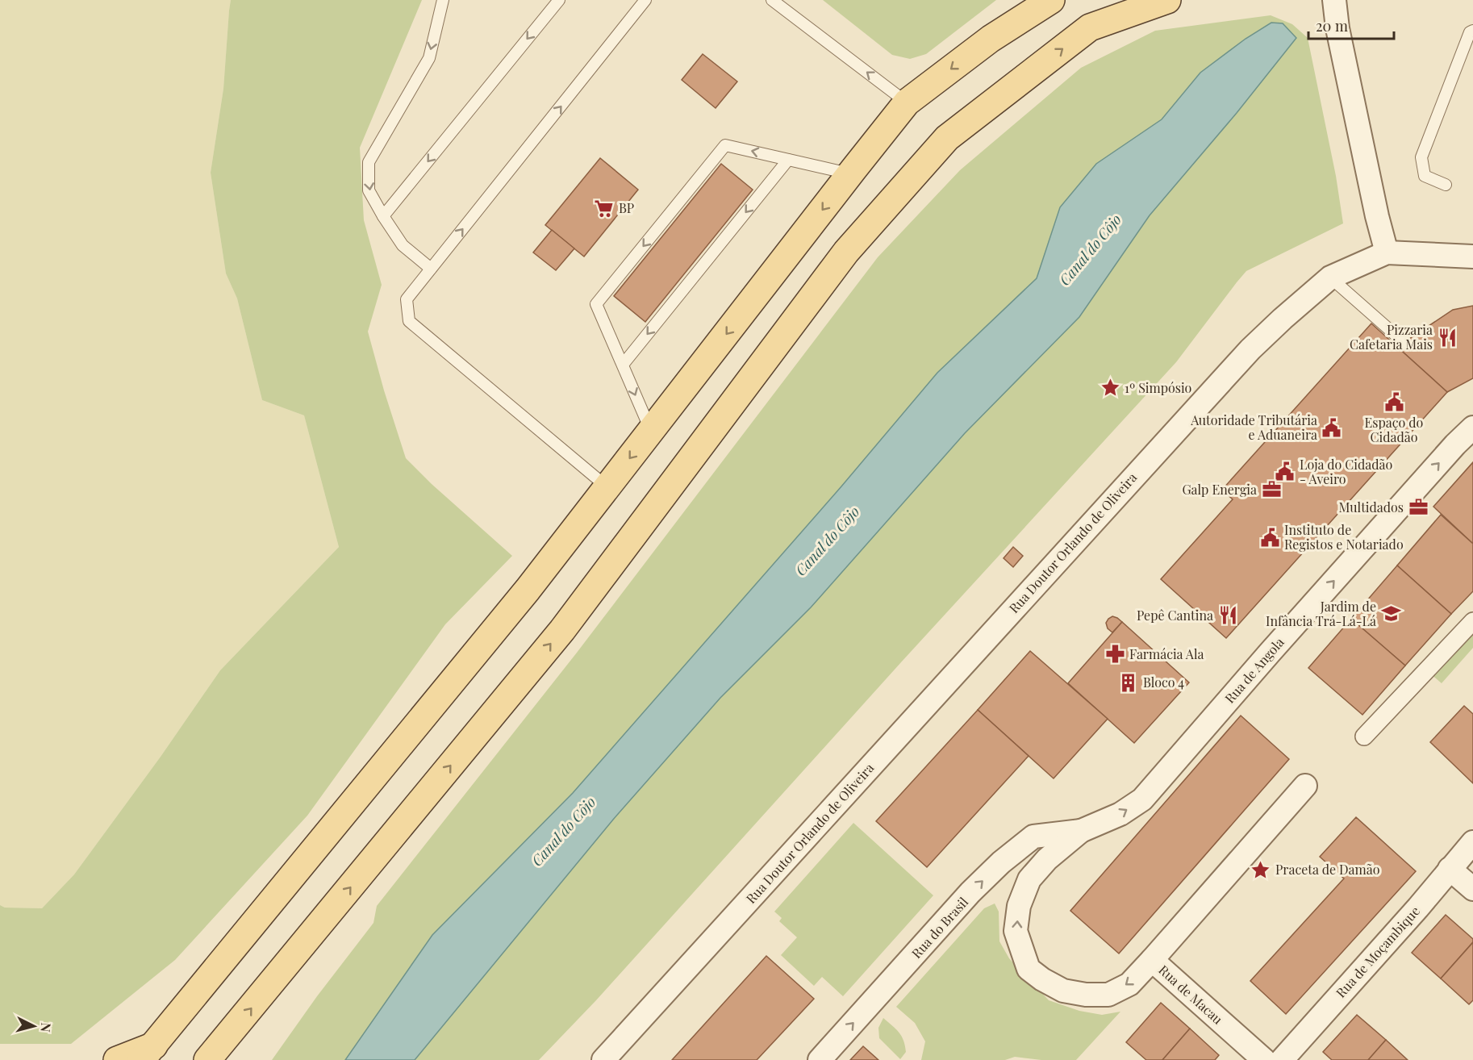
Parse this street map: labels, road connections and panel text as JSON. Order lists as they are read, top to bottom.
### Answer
{
  "streets": {
    "street": [
      "Rua Doutor Orlando de Oliveira",
      "Rua de Angola",
      "Rua do Brasil",
      "Rua de Moçambique",
      "Rua de Macau"
    ]
  },
  "crossings": [
    ["Rua de Angola", "Rua do Brasil"],
    ["Rua de Angola", "Rua de Macau"],
    ["Rua do Brasil", "Rua de Macau"]
  ],
  "one_way": ["Rua do Brasil"],
  "water": ["Canal do Côjo"],
  "places": {
    "supermarket": ["BP"],
    "restaurant": ["Pizzaria Cafetaria Mais", "Pepê Cantina"],
    "place": ["1º Simpósio", "Praceta de Damão"],
    "public building": [
      "Espaço do Cidadão",
      "Autoridade Tributária e Aduaneira",
      "Loja do Cidadão - Aveiro",
      "Instituto de Registos e Notariado"
    ],
    "office": ["Galp Energia", "Multidados"],
    "school or university": ["Jardim de Infância Trá-Lá-Lá"],
    "pharmacy": ["Farmácia Ala"],
    "building": ["Bloco 4"]
  },
  "scale_bar": "20 m",
  "north": "right"
}
